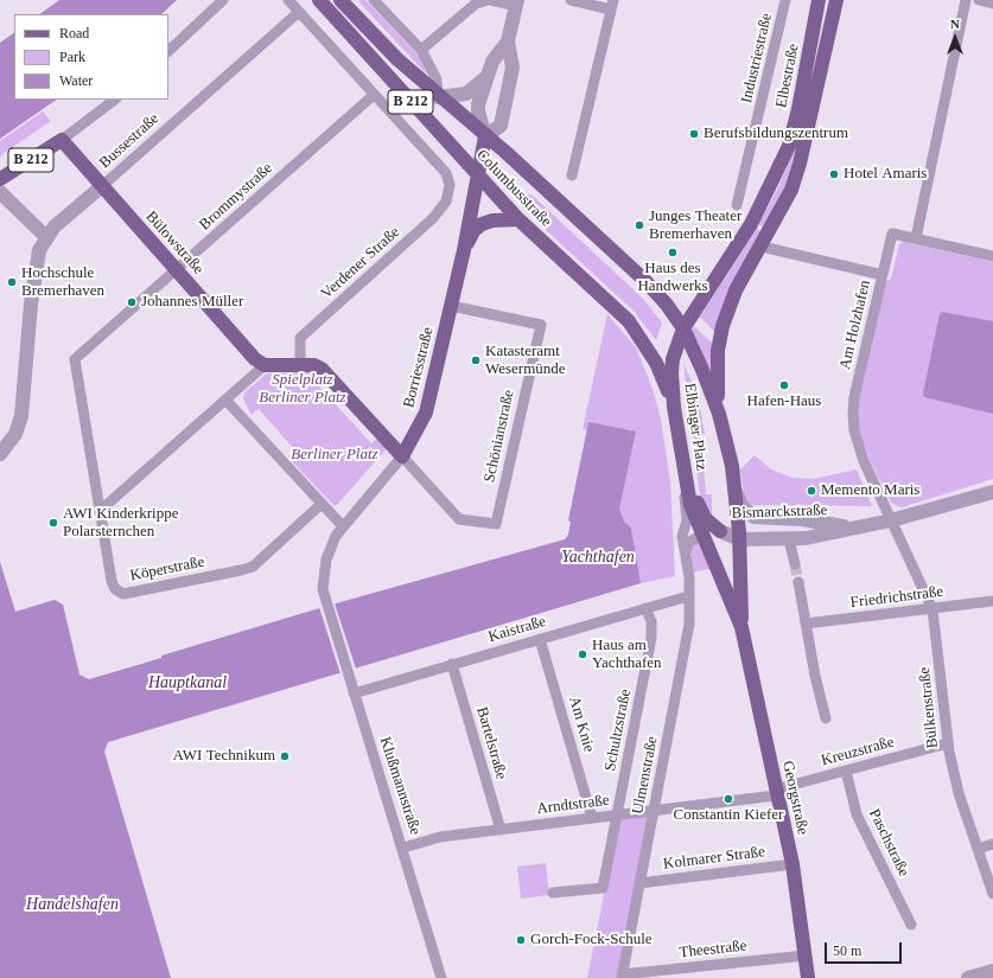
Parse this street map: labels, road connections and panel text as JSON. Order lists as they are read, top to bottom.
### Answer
{
  "streets": {
    "main road": [
      "Elbestraße",
      "B 212",
      "Columbusstraße",
      "Bülowstraße",
      "Borriesstraße",
      "Elbinger Platz",
      "Georgstraße"
    ],
    "street": [
      "Industriestraße",
      "Bussestraße",
      "Brommystraße",
      "Verdener Straße",
      "Am Holzhafen",
      "Schönianstraße",
      "Bismarckstraße",
      "Köperstraße",
      "Friedrichstraße",
      "Kaistraße",
      "Bülkenstraße",
      "Am Knie",
      "Schultzstraße",
      "Bartelstraße",
      "Kreuzstraße",
      "Ulmenstraße",
      "Klußmannstraße",
      "Arndtstraße",
      "Paschstraße",
      "Kolmarer Straße",
      "Theestraße"
    ]
  },
  "crossings": [
    ["Elbestraße", "Columbusstraße"],
    ["Elbestraße", "Elbinger Platz"],
    ["B 212", "Bülowstraße"],
    ["Bussestraße", "Bülowstraße"],
    ["Columbusstraße", "Borriesstraße"],
    ["Columbusstraße", "Elbinger Platz"],
    ["Brommystraße", "Bülowstraße"],
    ["Brommystraße", "Verdener Straße"],
    ["Brommystraße", "Köperstraße"],
    ["Am Holzhafen", "Bismarckstraße"],
    ["Am Holzhafen", "Bülkenstraße"],
    ["Borriesstraße", "Schönianstraße"],
    ["Borriesstraße", "Klußmannstraße"],
    ["Elbinger Platz", "Bismarckstraße"],
    ["Elbinger Platz", "Ulmenstraße"],
    ["Elbinger Platz", "Georgstraße"],
    ["Bismarckstraße", "Bülkenstraße"],
    ["Bismarckstraße", "Georgstraße"],
    ["Friedrichstraße", "Bülkenstraße"],
    ["Kaistraße", "Am Knie"],
    ["Kaistraße", "Schultzstraße"],
    ["Kaistraße", "Bartelstraße"],
    ["Kaistraße", "Ulmenstraße"],
    ["Kaistraße", "Klußmannstraße"],
    ["Bülkenstraße", "Kreuzstraße"],
    ["Am Knie", "Arndtstraße"],
    ["Schultzstraße", "Arndtstraße"],
    ["Bartelstraße", "Arndtstraße"],
    ["Kreuzstraße", "Georgstraße"],
    ["Kreuzstraße", "Arndtstraße"],
    ["Kreuzstraße", "Paschstraße"],
    ["Ulmenstraße", "Arndtstraße"],
    ["Ulmenstraße", "Kolmarer Straße"],
    ["Ulmenstraße", "Theestraße"],
    ["Klußmannstraße", "Arndtstraße"],
    ["Georgstraße", "Arndtstraße"],
    ["Georgstraße", "Kolmarer Straße"],
    ["Georgstraße", "Theestraße"]
  ],
  "water": ["Yachthafen", "Hauptkanal", "Handelshafen"],
  "parks": ["Spielplatz Berliner Platz", "Berliner Platz"],
  "places": [
    "Berufsbildungszentrum",
    "Hotel Amaris",
    "Junges Theater Bremerhaven",
    "Haus des Handwerks",
    "Hochschule Bremerhaven",
    "Johannes Müller",
    "Katasteramt Wesermünde",
    "Hafen-Haus",
    "Memento Maris",
    "AWI Kinderkrippe Polarsternchen",
    "Haus am Yachthafen",
    "AWI Technikum",
    "Constantin Kiefer",
    "Gorch-Fock-Schule"
  ],
  "legend": ["Road", "Park", "Water"],
  "scale_bar": "50 m",
  "north": "top"
}
